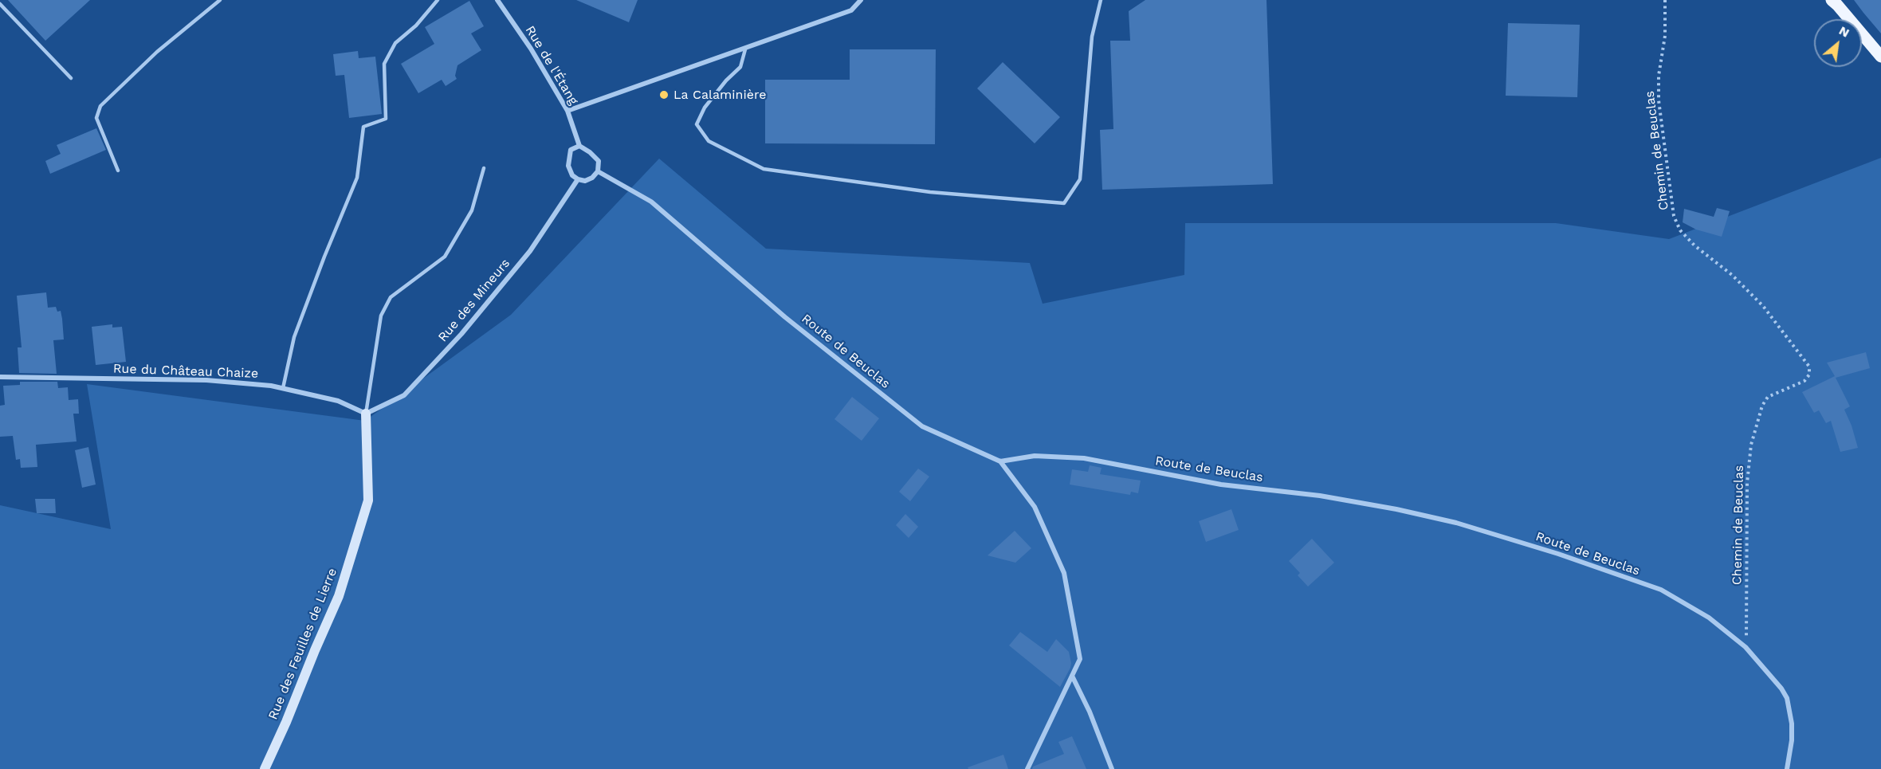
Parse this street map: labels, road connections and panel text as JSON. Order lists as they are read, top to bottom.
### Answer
{
  "streets": {
    "street": [
      "Rue de l'Étang",
      "Rue des Mineurs",
      "Route de Beuclas",
      "Rue du Château Chaize",
      "Rue des Feuilles de Lierre"
    ],
    "path": ["Chemin de Beuclas"]
  },
  "crossings": [
    ["Rue de l'Étang", "Rue des Mineurs"],
    ["Rue de l'Étang", "Route de Beuclas"],
    ["Chemin de Beuclas", "Route de Beuclas"],
    ["Rue des Mineurs", "Route de Beuclas"],
    ["Rue des Mineurs", "Rue du Château Chaize"],
    ["Rue des Mineurs", "Rue des Feuilles de Lierre"],
    ["Rue du Château Chaize", "Rue des Feuilles de Lierre"]
  ],
  "places": ["La Calaminière"],
  "north": "top right"
}
